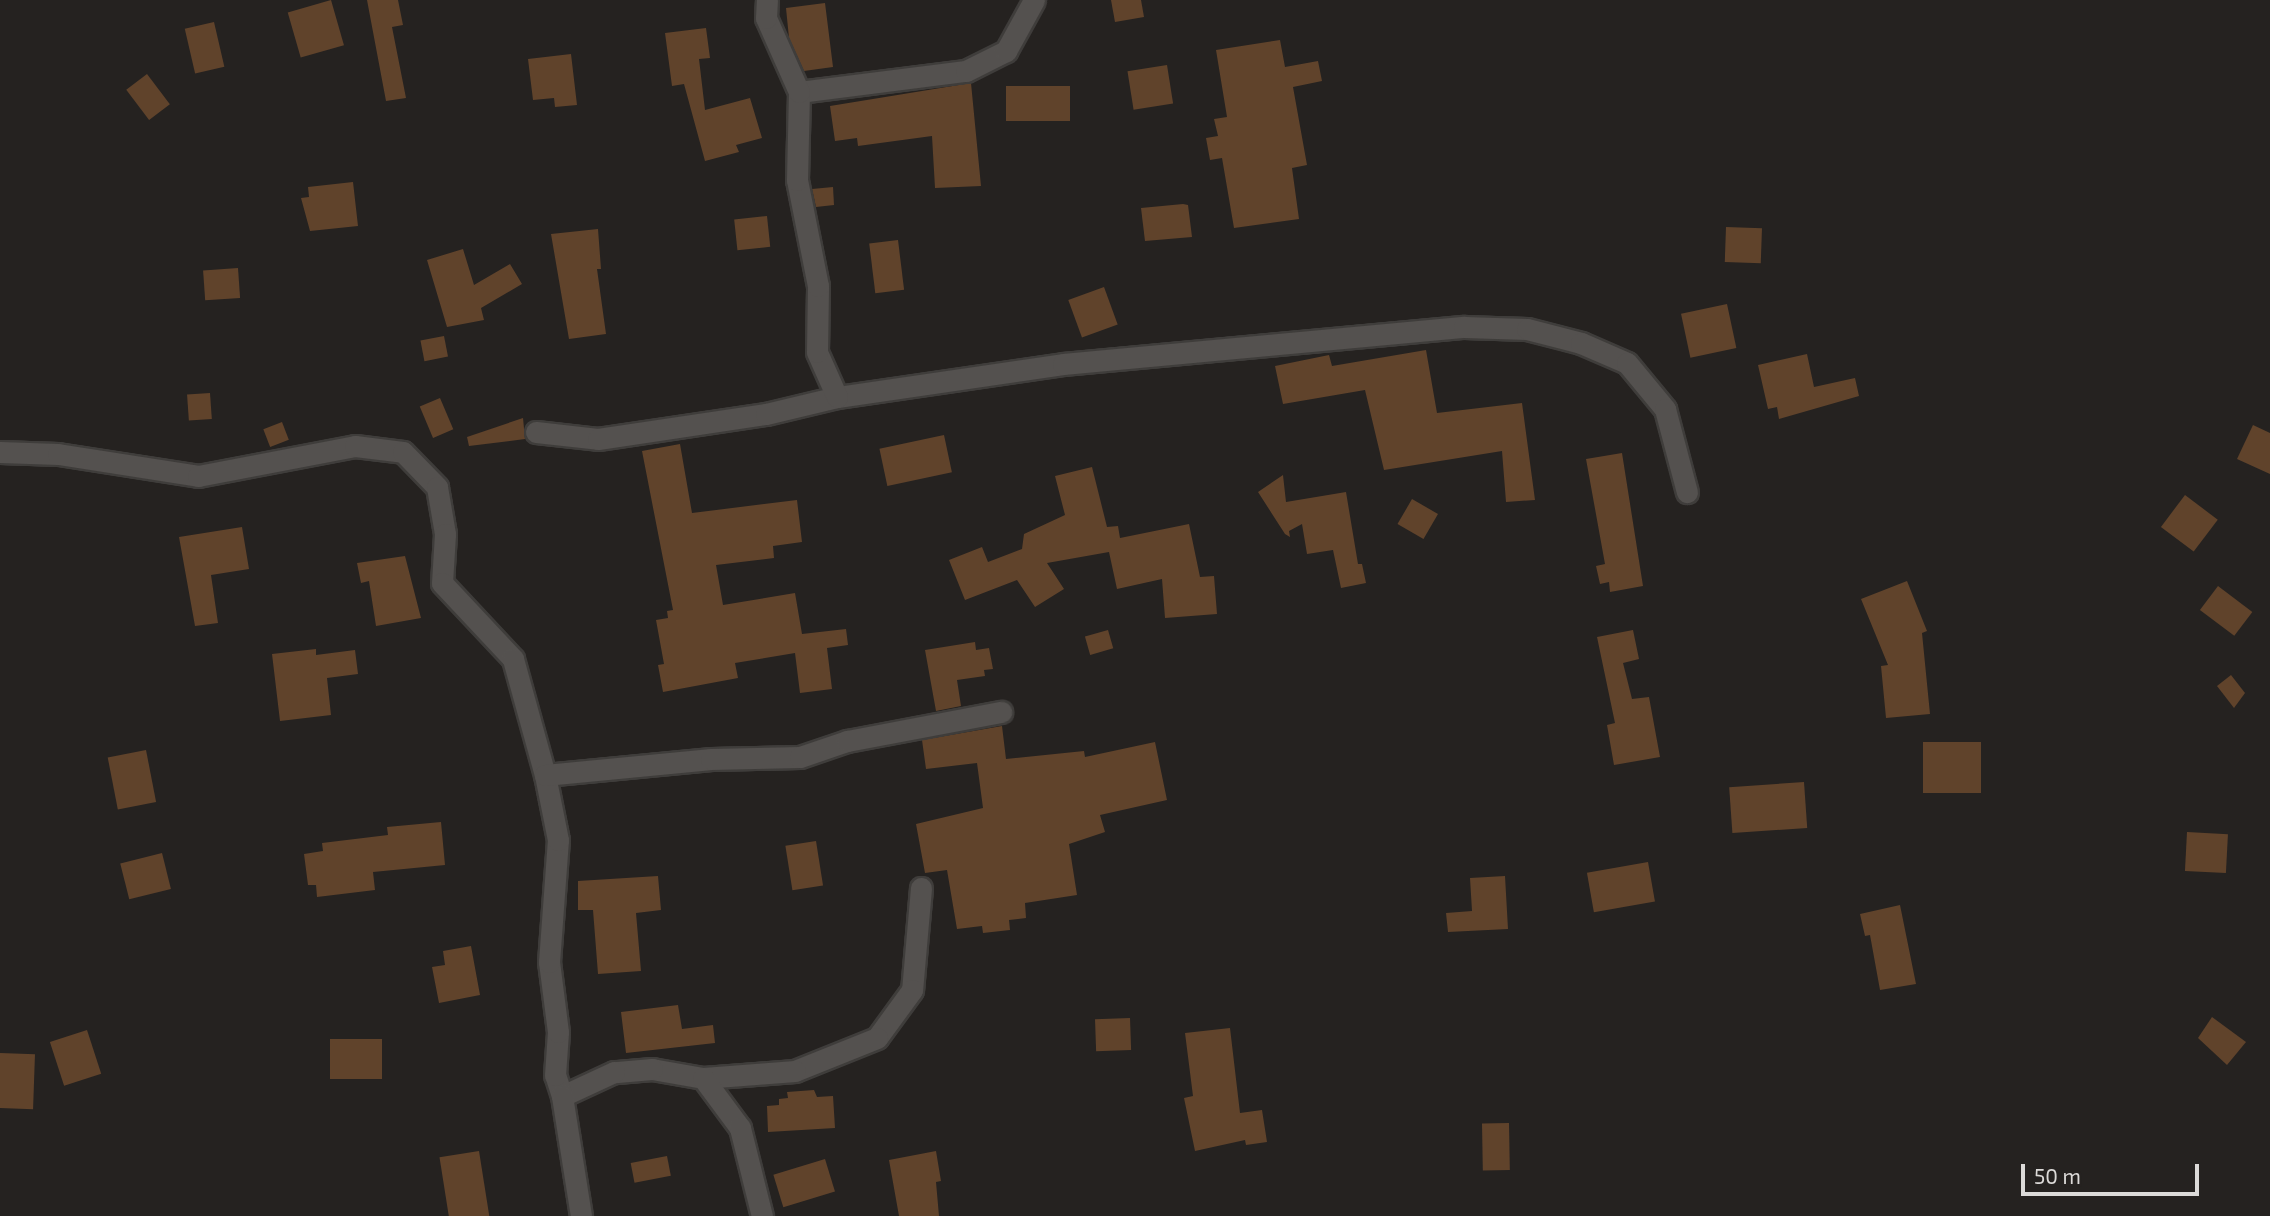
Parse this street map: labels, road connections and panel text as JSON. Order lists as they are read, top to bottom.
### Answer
{
  "scale_bar": "50 m"
}
